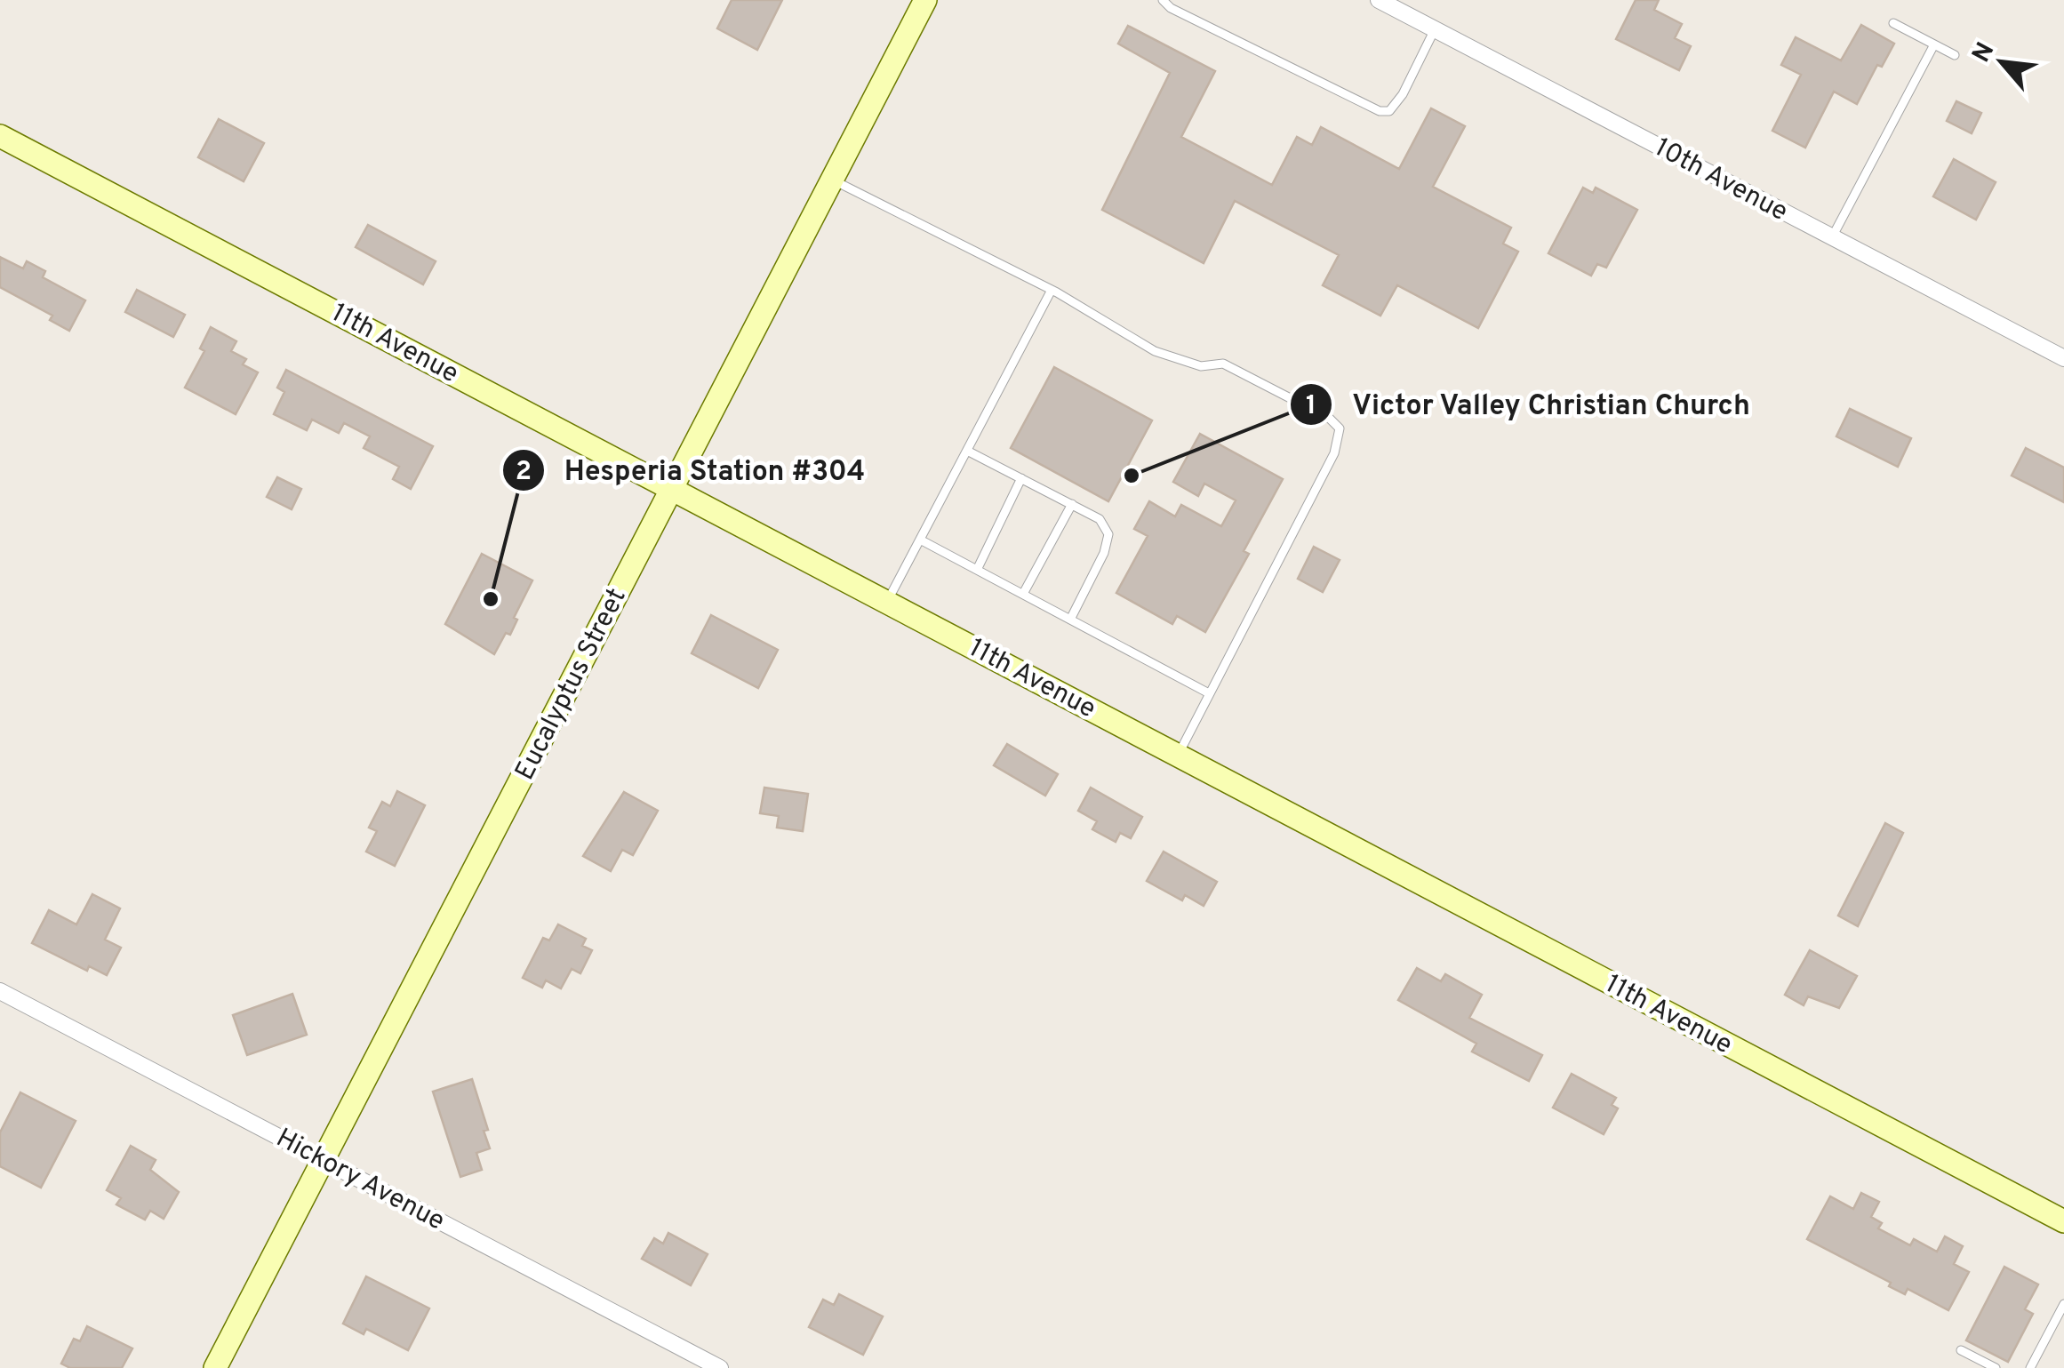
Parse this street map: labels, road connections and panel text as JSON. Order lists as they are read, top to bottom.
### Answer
{
  "streets": {
    "main road": ["11th Avenue", "Eucalyptus Street"],
    "street": ["10th Avenue", "Hickory Avenue"]
  },
  "crossings": [
    ["11th Avenue", "Eucalyptus Street"],
    ["Eucalyptus Street", "Hickory Avenue"]
  ],
  "places": ["Victor Valley Christian Church", "Hesperia Station #304"],
  "north": "top left"
}
